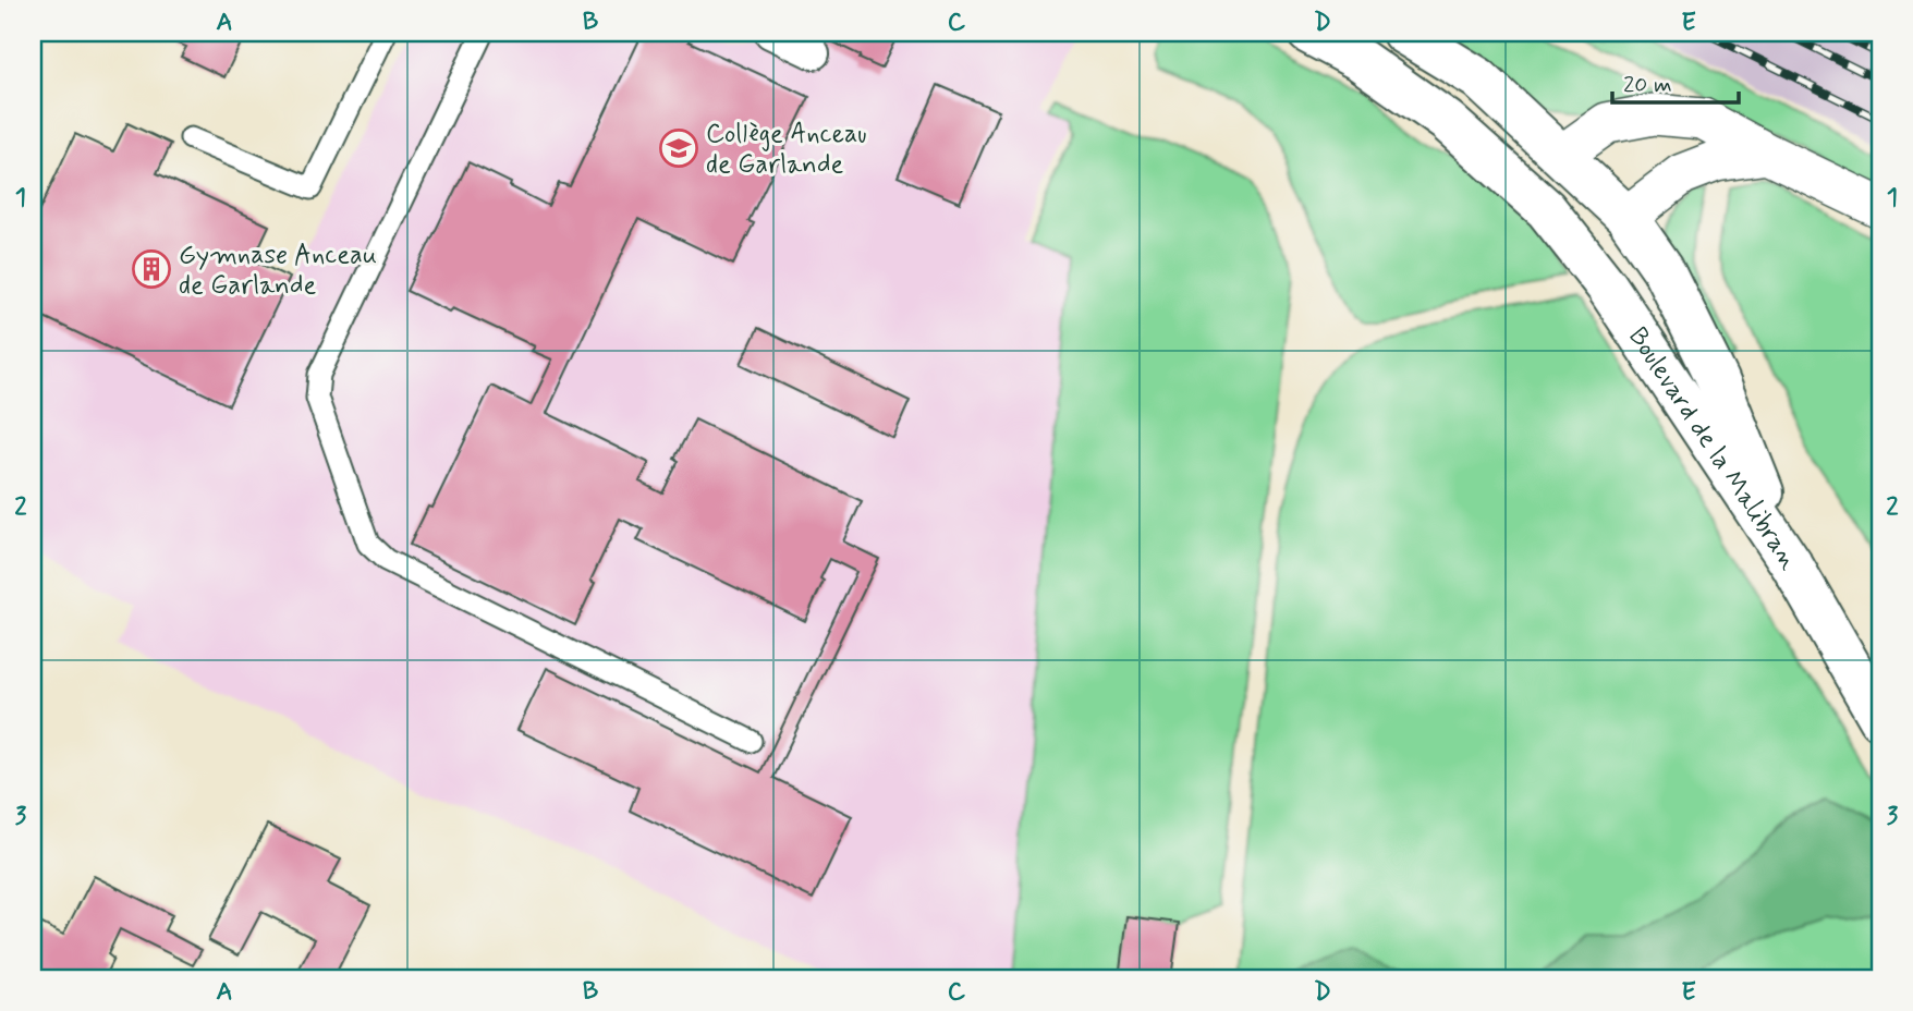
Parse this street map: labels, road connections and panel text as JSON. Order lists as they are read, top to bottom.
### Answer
{
  "streets": {
    "main road": ["Boulevard de la Malibran"]
  },
  "places": {
    "school or university": ["Collège Anceau de Garlande"],
    "building": ["Gymnase Anceau de Garlande"]
  },
  "scale_bar": "20 m",
  "grid": {
    "columns": [
      "A",
      "B",
      "C",
      "D",
      "E"
    ],
    "rows": ["1", "2", "3"]
  }
}
